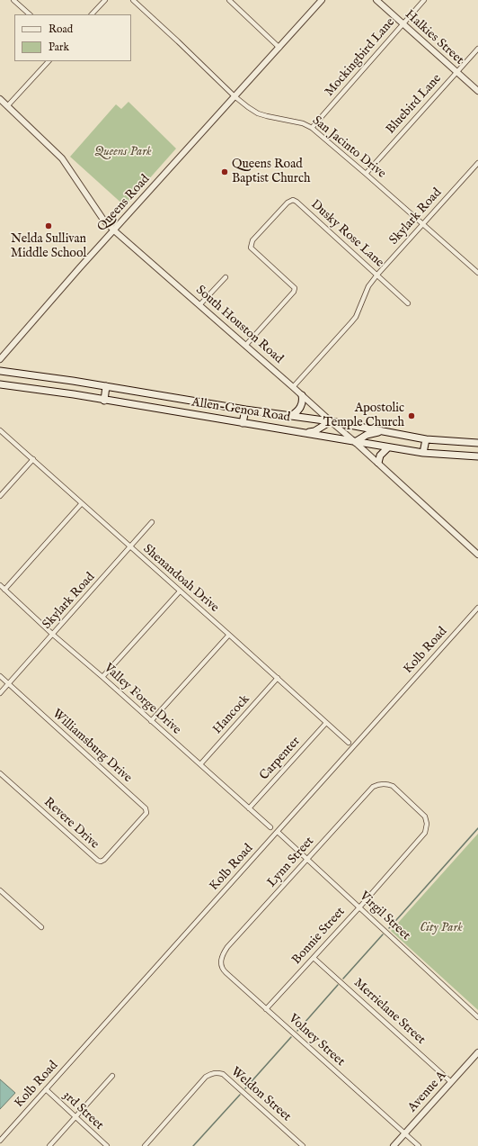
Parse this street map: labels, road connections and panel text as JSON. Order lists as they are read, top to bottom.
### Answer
{
  "streets": {
    "main road": ["Allen-Genoa Road"],
    "street": [
      "Halkies Street",
      "Mockingbird Lane",
      "Bluebird Lane",
      "San Jacinto Drive",
      "Queens Road",
      "Skylark Road",
      "Dusky Rose Lane",
      "South Houston Road",
      "Shenandoah Drive",
      "Kolb Road",
      "Valley Forge Drive",
      "Hancock",
      "Williamsburg Drive",
      "Carpenter",
      "Revere Drive",
      "Lynn Street",
      "Virgil Street",
      "Bonnie Street",
      "Merrielane Street",
      "Volney Street",
      "Avenue A",
      "Weldon Street",
      "3rd Street"
    ]
  },
  "crossings": [
    ["Halkies Street", "Mockingbird Lane"],
    ["Halkies Street", "Bluebird Lane"],
    ["Mockingbird Lane", "San Jacinto Drive"],
    ["Bluebird Lane", "San Jacinto Drive"],
    ["San Jacinto Drive", "Queens Road"],
    ["San Jacinto Drive", "Skylark Road"],
    ["Queens Road", "South Houston Road"],
    ["Skylark Road", "Dusky Rose Lane"],
    ["Skylark Road", "South Houston Road"],
    ["Skylark Road", "Shenandoah Drive"],
    ["Skylark Road", "Valley Forge Drive"],
    ["Skylark Road", "Williamsburg Drive"],
    ["Dusky Rose Lane", "South Houston Road"],
    ["South Houston Road", "Allen-Genoa Road"],
    ["Shenandoah Drive", "Hancock"],
    ["Shenandoah Drive", "Carpenter"],
    ["Kolb Road", "Virgil Street"],
    ["Kolb Road", "3rd Street"],
    ["Valley Forge Drive", "Hancock"],
    ["Valley Forge Drive", "Carpenter"],
    ["Williamsburg Drive", "Revere Drive"],
    ["Lynn Street", "Virgil Street"],
    ["Lynn Street", "Bonnie Street"],
    ["Lynn Street", "Volney Street"],
    ["Virgil Street", "Bonnie Street"],
    ["Bonnie Street", "Merrielane Street"],
    ["Bonnie Street", "Volney Street"],
    ["Merrielane Street", "Avenue A"],
    ["Volney Street", "Avenue A"]
  ],
  "parks": ["Queens Park", "City Park"],
  "places": ["Queens Road Baptist Church", "Nelda Sullivan Middle School", "Apostolic Temple Church"],
  "legend": ["Road", "Park"]
}
